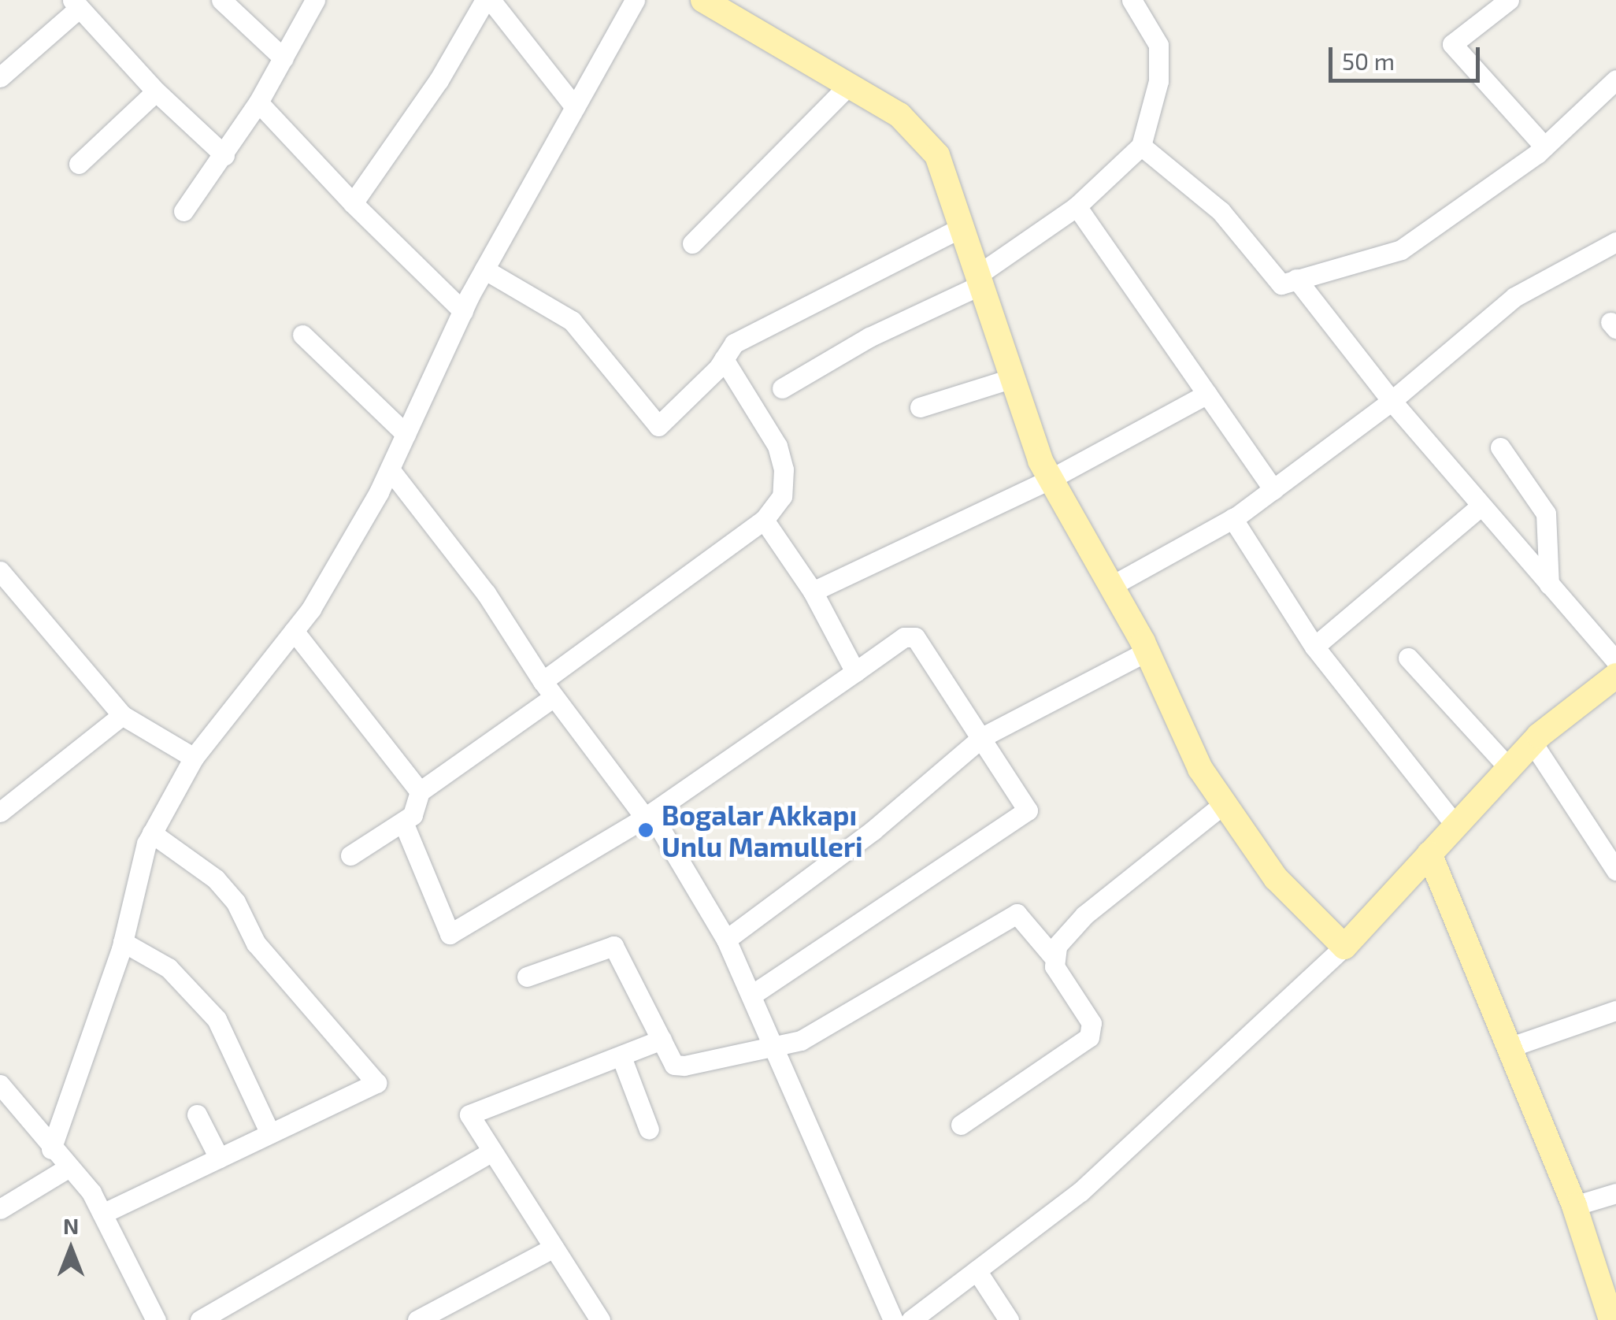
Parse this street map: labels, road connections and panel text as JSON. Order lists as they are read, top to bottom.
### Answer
{
  "places": ["Bogalar Akkapı Unlu Mamulleri"],
  "scale_bar": "50 m",
  "north": "top"
}
